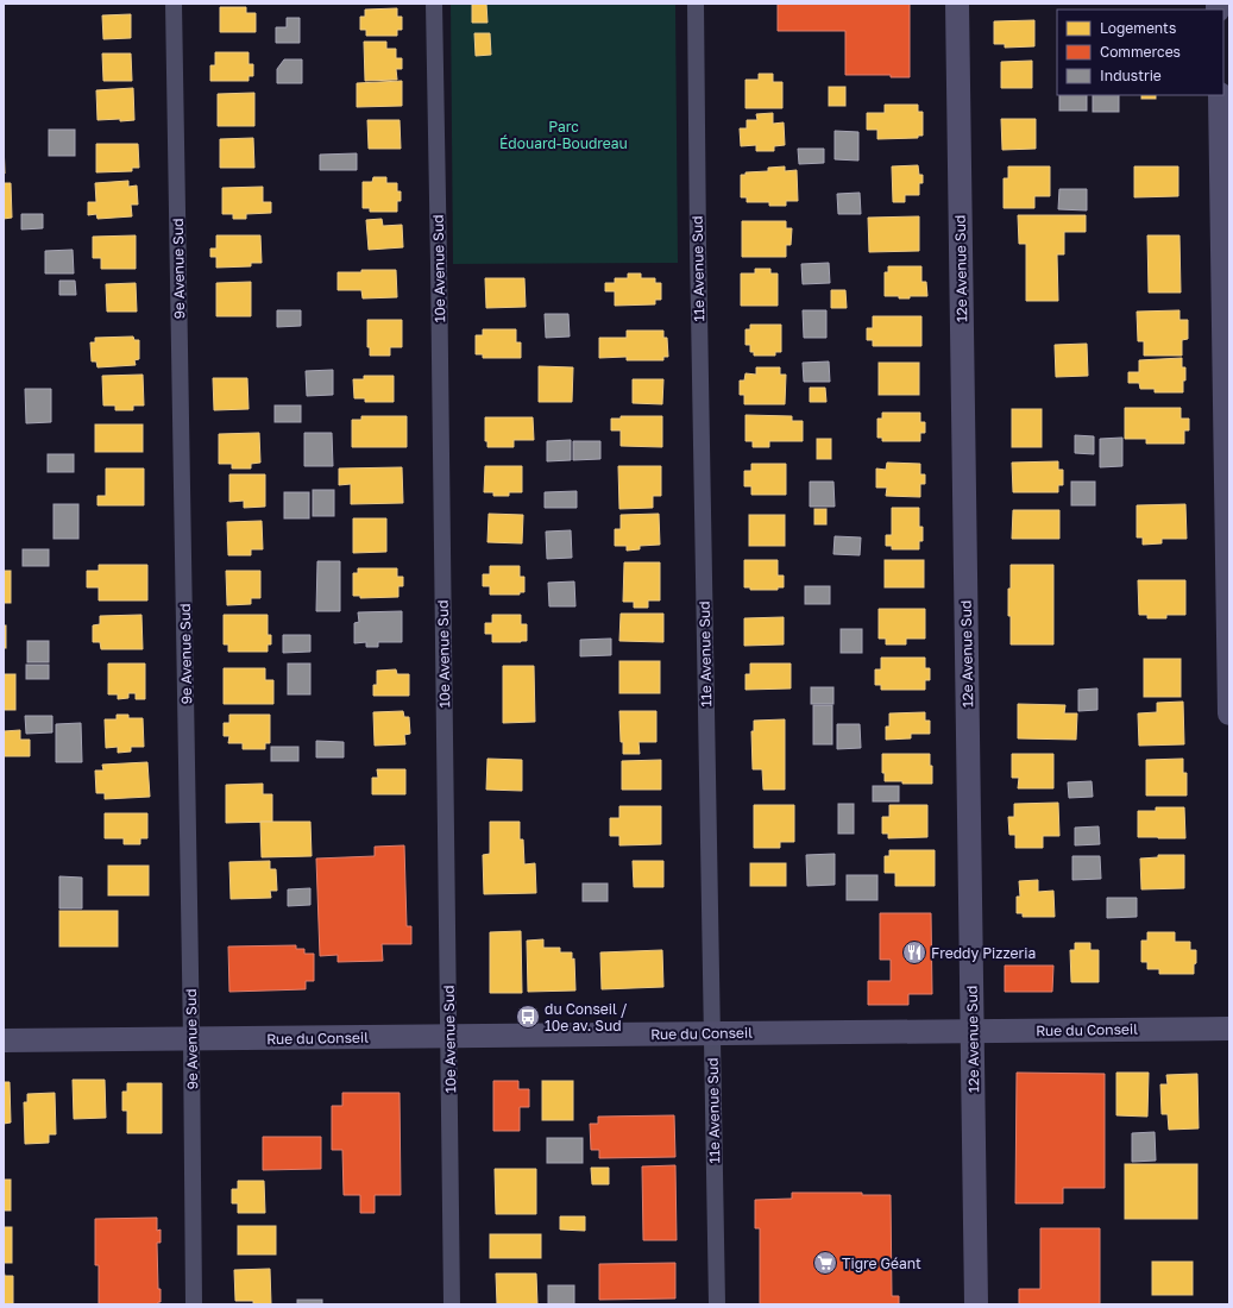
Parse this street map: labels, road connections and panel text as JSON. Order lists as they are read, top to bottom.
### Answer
{
  "streets": {
    "main road": ["12e Avenue Sud", "Rue du Conseil"],
    "street": ["9e Avenue Sud", "10e Avenue Sud", "11e Avenue Sud"]
  },
  "crossings": [
    ["9e Avenue Sud", "Rue du Conseil"],
    ["10e Avenue Sud", "Rue du Conseil"],
    ["11e Avenue Sud", "Rue du Conseil"],
    ["12e Avenue Sud", "Rue du Conseil"]
  ],
  "parks": ["Parc Édouard-Boudreau"],
  "places": {
    "restaurant": ["Freddy Pizzeria"],
    "bus stop": ["du Conseil / 10e av. Sud"],
    "supermarket": ["Tigre Géant"]
  },
  "legend": ["Logements", "Commerces", "Industrie"]
}
